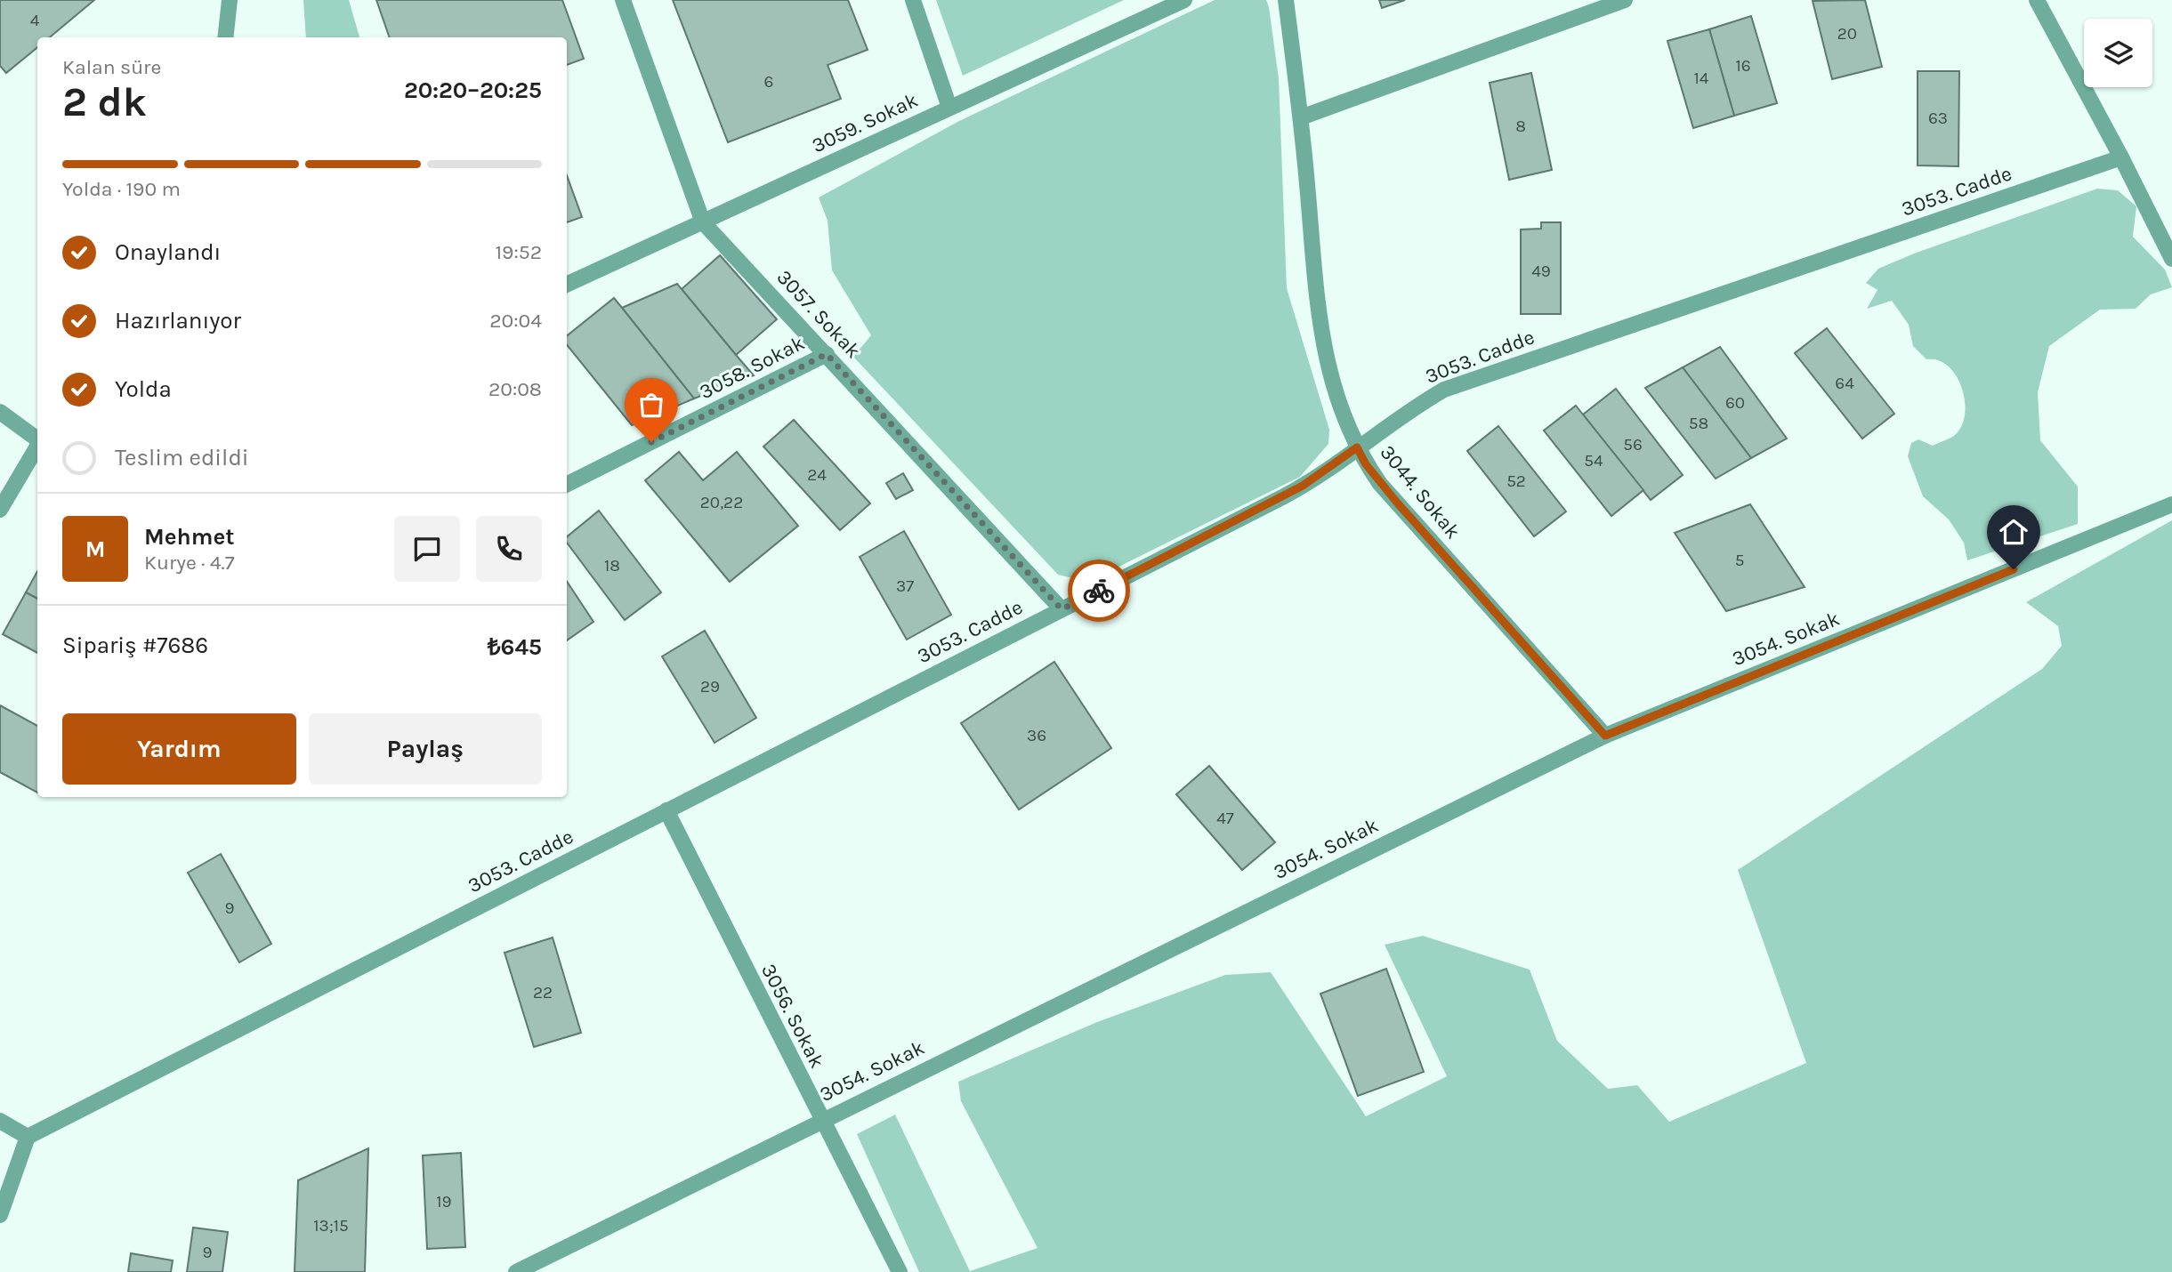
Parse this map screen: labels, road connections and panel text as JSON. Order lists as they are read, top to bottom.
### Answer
{
  "streets": {
    "street": [
      "3059. Sokak",
      "3053. Cadde",
      "3057. Sokak",
      "3058. Sokak",
      "3044. Sokak",
      "3054. Sokak",
      "3056. Sokak"
    ]
  },
  "crossings": [
    ["3059. Sokak", "3057. Sokak"],
    ["3053. Cadde", "3057. Sokak"],
    ["3053. Cadde", "3044. Sokak"],
    ["3053. Cadde", "3056. Sokak"],
    ["3057. Sokak", "3058. Sokak"],
    ["3044. Sokak", "3054. Sokak"],
    ["3054. Sokak", "3056. Sokak"]
  ],
  "house_numbers": [
    "4",
    "20",
    "16",
    "14",
    "6",
    "63",
    "8",
    "49",
    "64",
    "60",
    "58",
    "56",
    "54",
    "24",
    "52",
    "20,22",
    "5",
    "18",
    "37",
    "29",
    "36",
    "47",
    "9",
    "22",
    "19",
    "13;15",
    "9"
  ],
  "page": {
    "heading": ["2 dk", "Kalan süre", "20:20–20:25"],
    "panel": [
      "Mehmet",
      "Kurye · 4.7",
      "Sipariş #7686",
      "₺645"
    ],
    "bar": "Yolda · 190 m",
    "list": [
      ["Onaylandı", "19:52"],
      ["Hazırlanıyor", "20:04"],
      ["Yolda", "20:08"],
      "Teslim edildi"
    ],
    "round": "M",
    "buttons": ["Yardım", "Paylaş"]
  }
}
